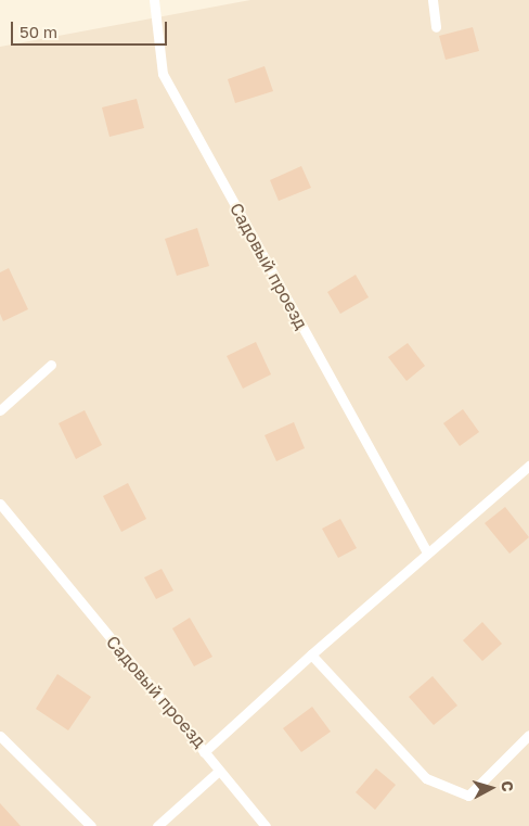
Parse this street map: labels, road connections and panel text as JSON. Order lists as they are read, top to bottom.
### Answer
{
  "streets": {
    "lane": ["Садовый проезд"]
  },
  "scale_bar": "50 m",
  "north": "right"
}
